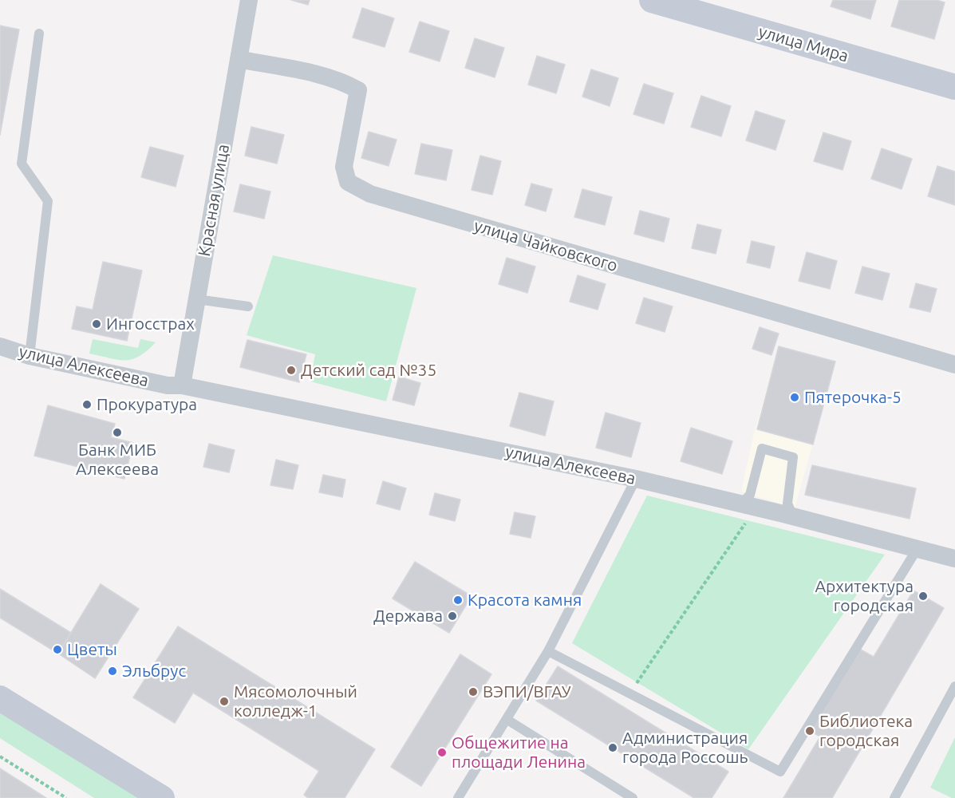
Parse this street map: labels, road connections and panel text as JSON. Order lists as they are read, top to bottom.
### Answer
{
  "streets": {
    "main road": ["улица Мира"],
    "street": ["Красная улица", "улица Чайковского", "улица Алексеева"]
  },
  "crossings": [
    ["Красная улица", "улица Чайковского"],
    ["Красная улица", "улица Алексеева"]
  ],
  "places": [
    "Ингосстрах",
    "Детский сад №35",
    "Пятерочка-5",
    "Прокуратура",
    "Банк МИБ Алексеева",
    "Архитектура городская",
    "Красота камня",
    "Держава",
    "Цветы",
    "Эльбрус",
    "ВЭПИ/ВГАУ",
    "Мясомолочный колледж-1",
    "Библиотека городская",
    "Администрация города Россошь",
    "Общежитие на площади Ленина"
  ]
}
